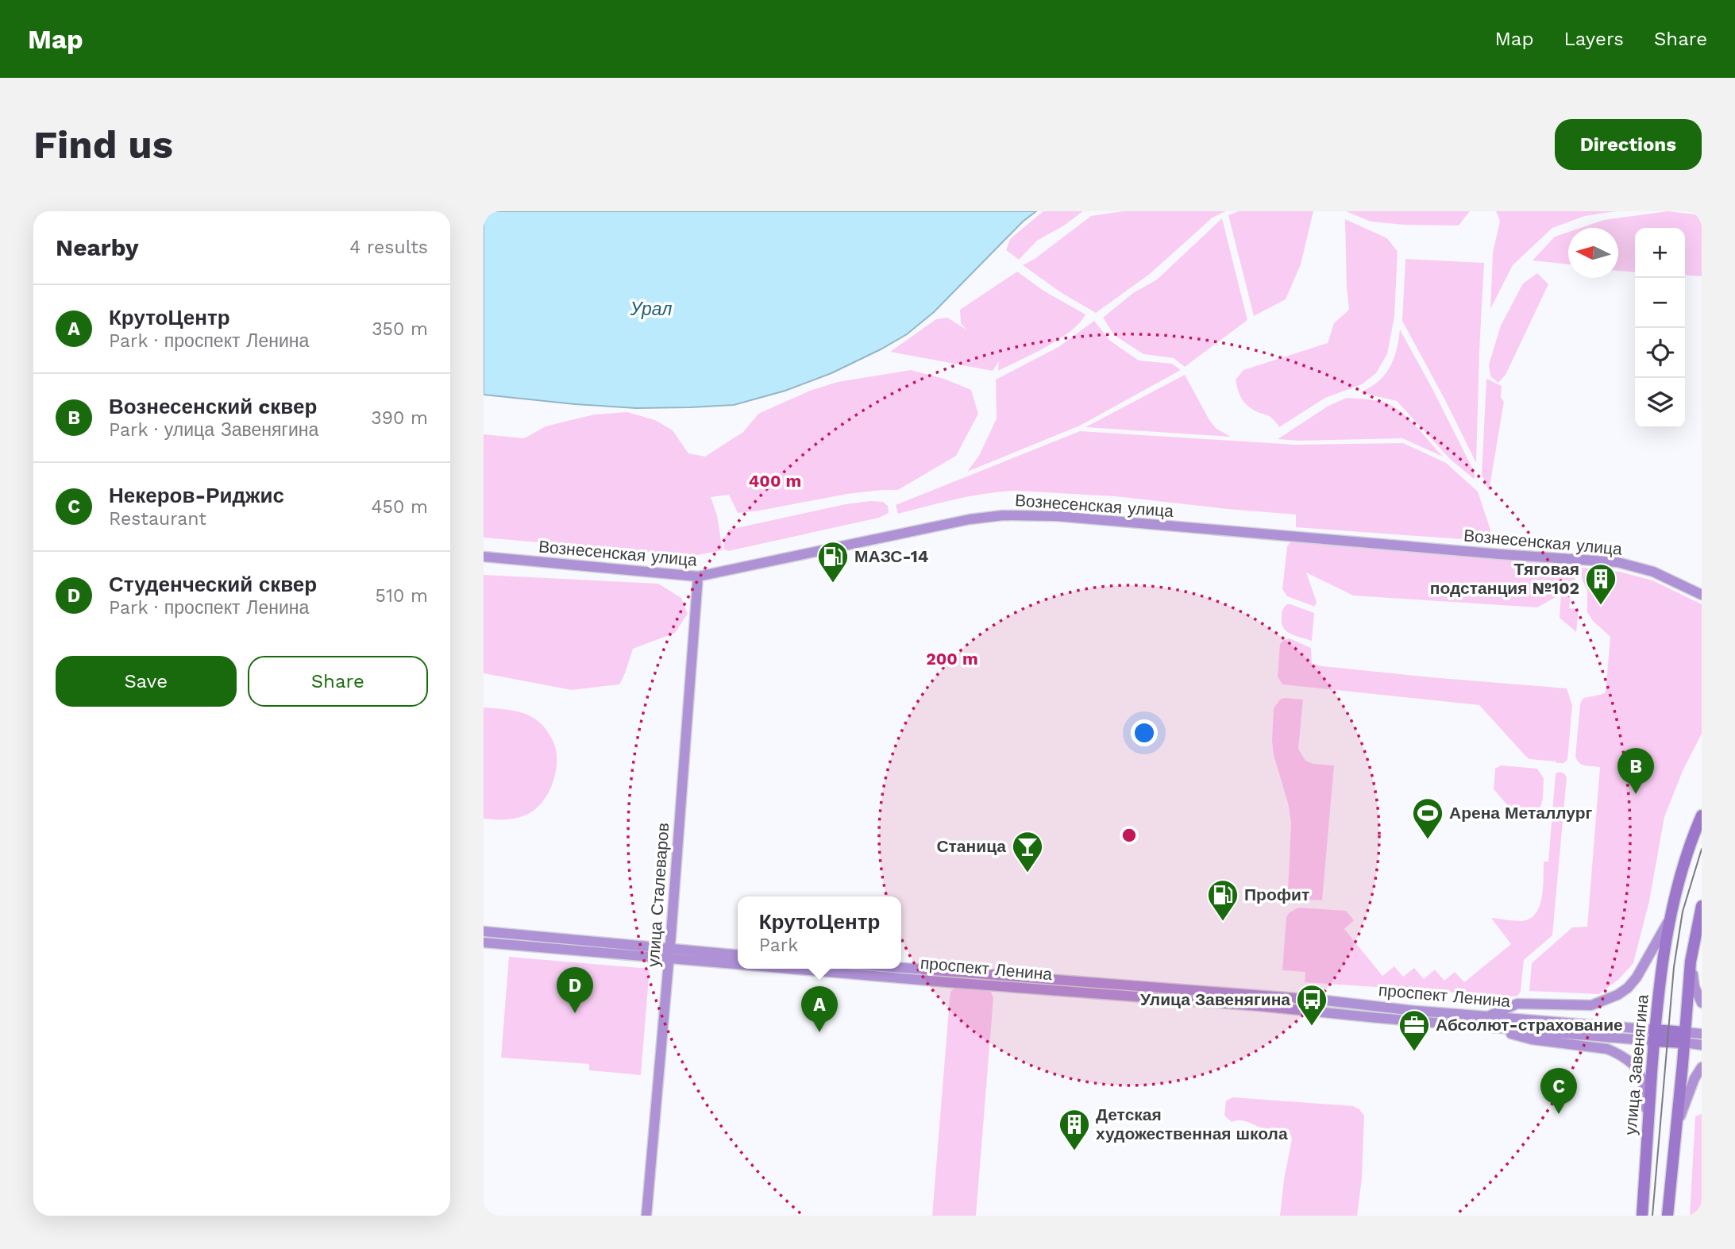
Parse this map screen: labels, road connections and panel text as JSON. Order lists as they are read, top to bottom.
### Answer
{
  "streets": {
    "main road": [
      "Вознесенская улица",
      "улица Сталеваров",
      "проспект Ленина",
      "улица Завенягина"
    ]
  },
  "crossings": [
    ["Вознесенская улица", "улица Сталеваров"],
    ["улица Сталеваров", "проспект Ленина"],
    ["проспект Ленина", "улица Завенягина"]
  ],
  "water": ["Урал"],
  "places": {
    "fuel station": ["МАЗС-14", "Профит"],
    "building": ["Тяговая подстанция №102", "Детская художественная школа"],
    "sports": ["Арена Металлург"],
    "bar": ["Станица"],
    "bus stop": ["Улица Завенягина"],
    "office": ["Абсолют-страхование"]
  },
  "north": "left",
  "page": {
    "header": "Map",
    "nav": ["Map", "Layers", "Share"],
    "buttons": [
      "Directions",
      ["Save", "Share"]
    ],
    "title": "Find us",
    "heading": ["Nearby", "4 results"],
    "map_buttons": ["+", "−"],
    "list": [
      {
        "mark": "A",
        "name": "КрутоЦентр",
        "note": "Park · проспект Ленина",
        "value": "350 m"
      },
      {
        "mark": "B",
        "name": "Вознесенский cквер",
        "note": "Park · улица Завенягина",
        "value": "390 m"
      },
      {
        "mark": "C",
        "name": "Некеров-Риджис",
        "note": "Restaurant",
        "value": "450 m"
      },
      {
        "mark": "D",
        "name": "Студенческий сквер",
        "note": "Park · проспект Ленина",
        "value": "510 m"
      }
    ],
    "pins": [
      "B",
      "D",
      "A",
      "C"
    ],
    "popup": ["КрутоЦентр", "Park"]
  },
  "rings": ["400 m", "200 m"]
}
